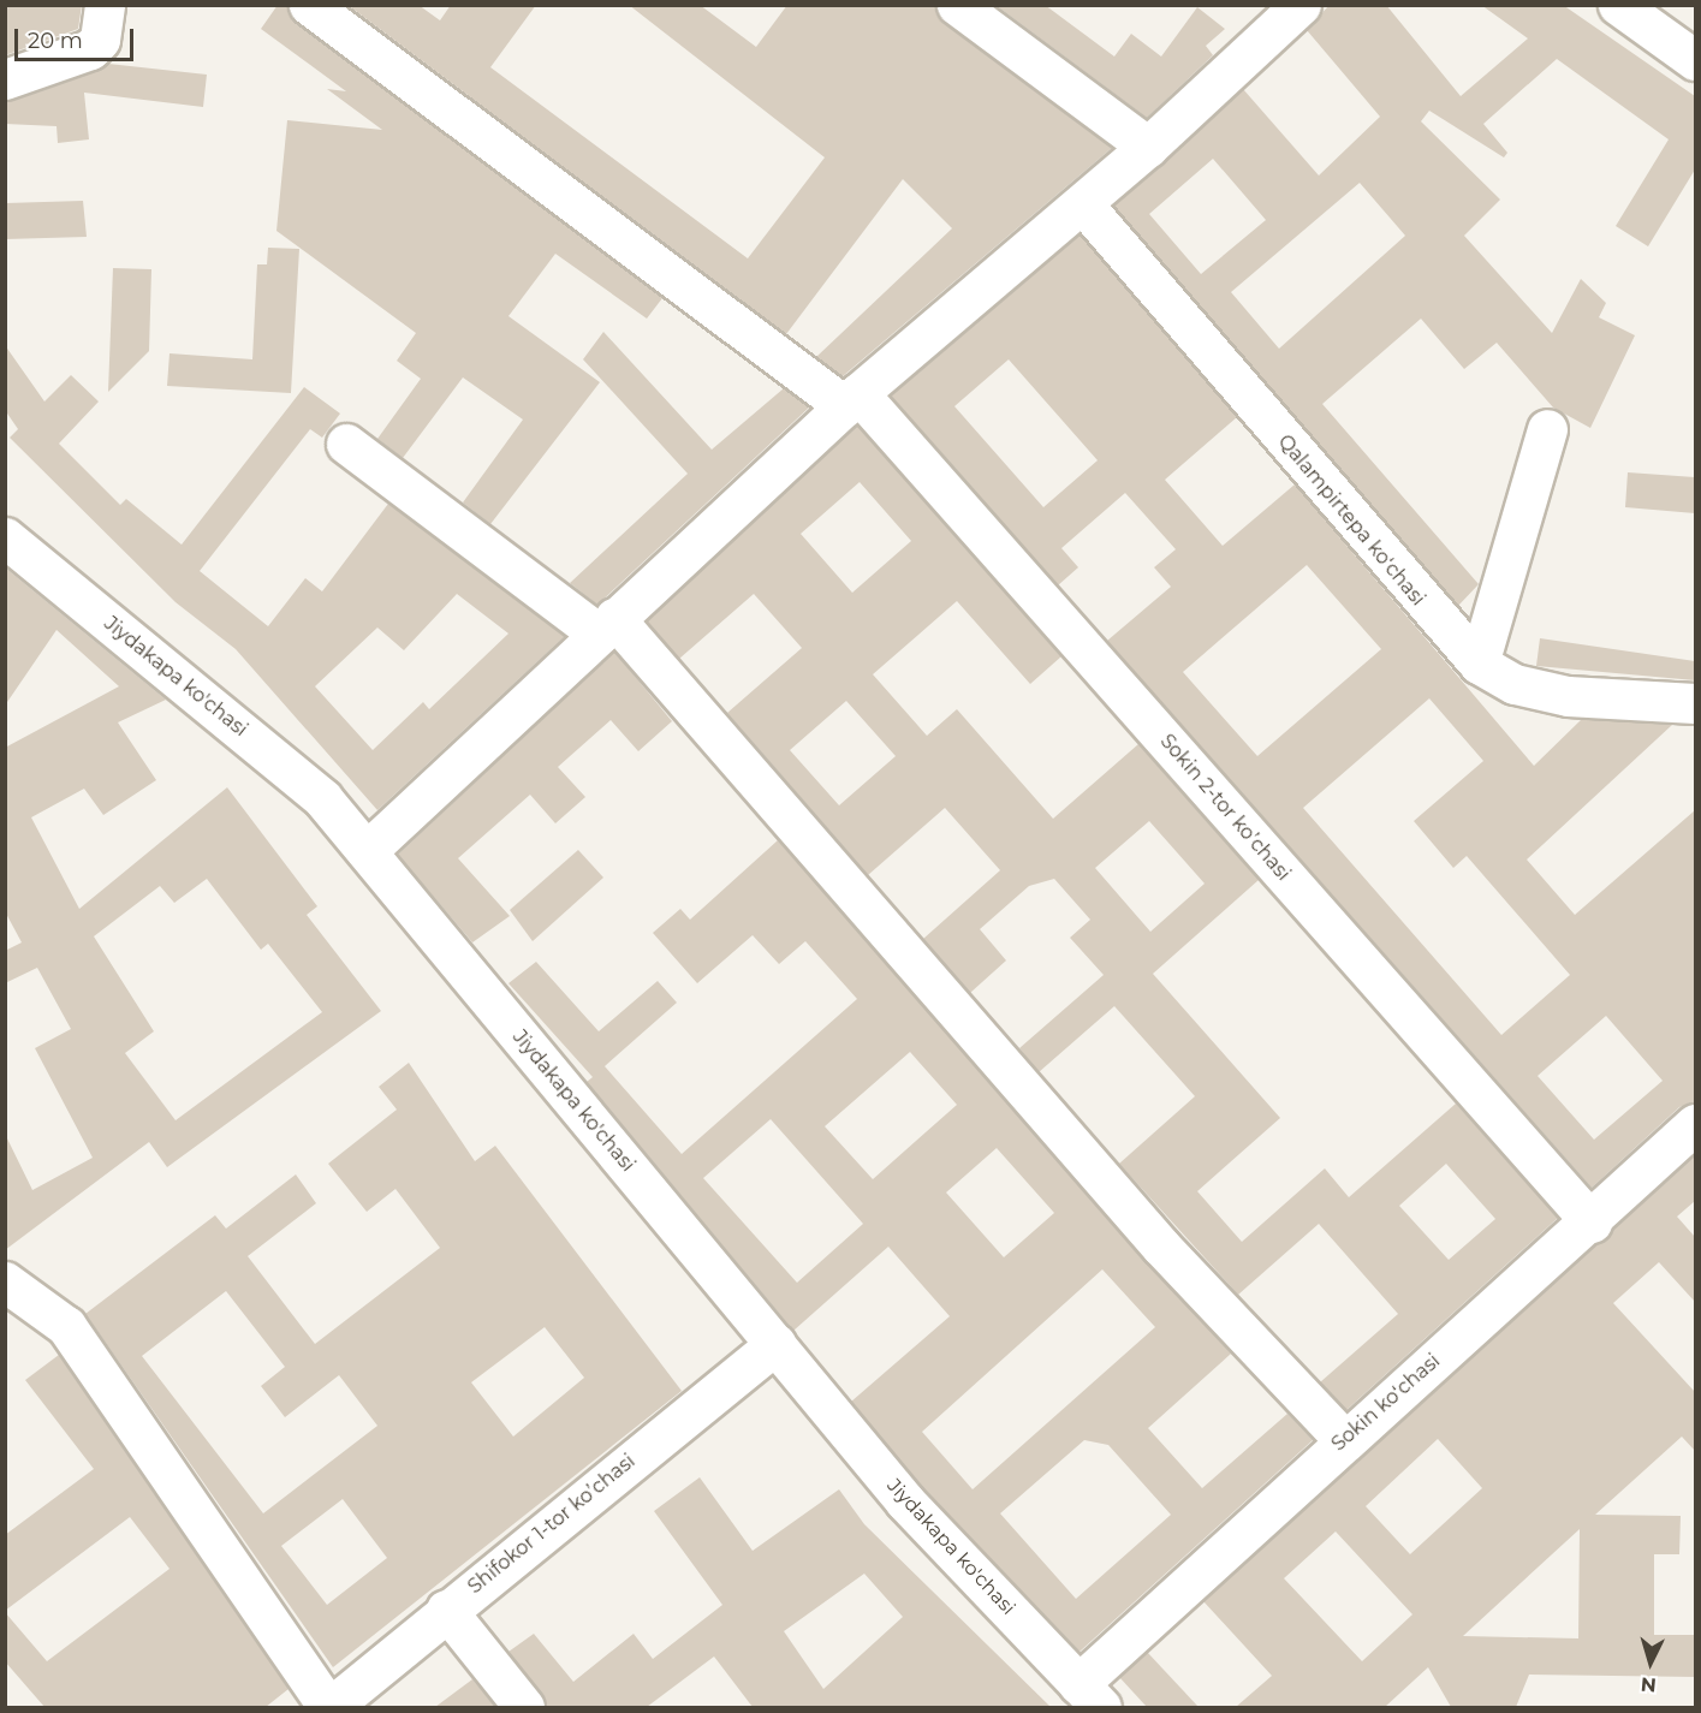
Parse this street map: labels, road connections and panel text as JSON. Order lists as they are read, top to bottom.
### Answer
{
  "streets": {
    "street": [
      "Qalampirtepa koʻchasi",
      "Jiydakapa ko'chasi",
      "Sokin 2-tor koʼchasi",
      "Sokin koʻchasi",
      "Shifokor 1-tor koʼchasi"
    ]
  },
  "crossings": [
    ["Jiydakapa ko'chasi", "Sokin koʻchasi"],
    ["Jiydakapa ko'chasi", "Shifokor 1-tor koʼchasi"],
    ["Sokin 2-tor koʼchasi", "Sokin koʻchasi"]
  ],
  "scale_bar": "20 m",
  "north": "bottom"
}
